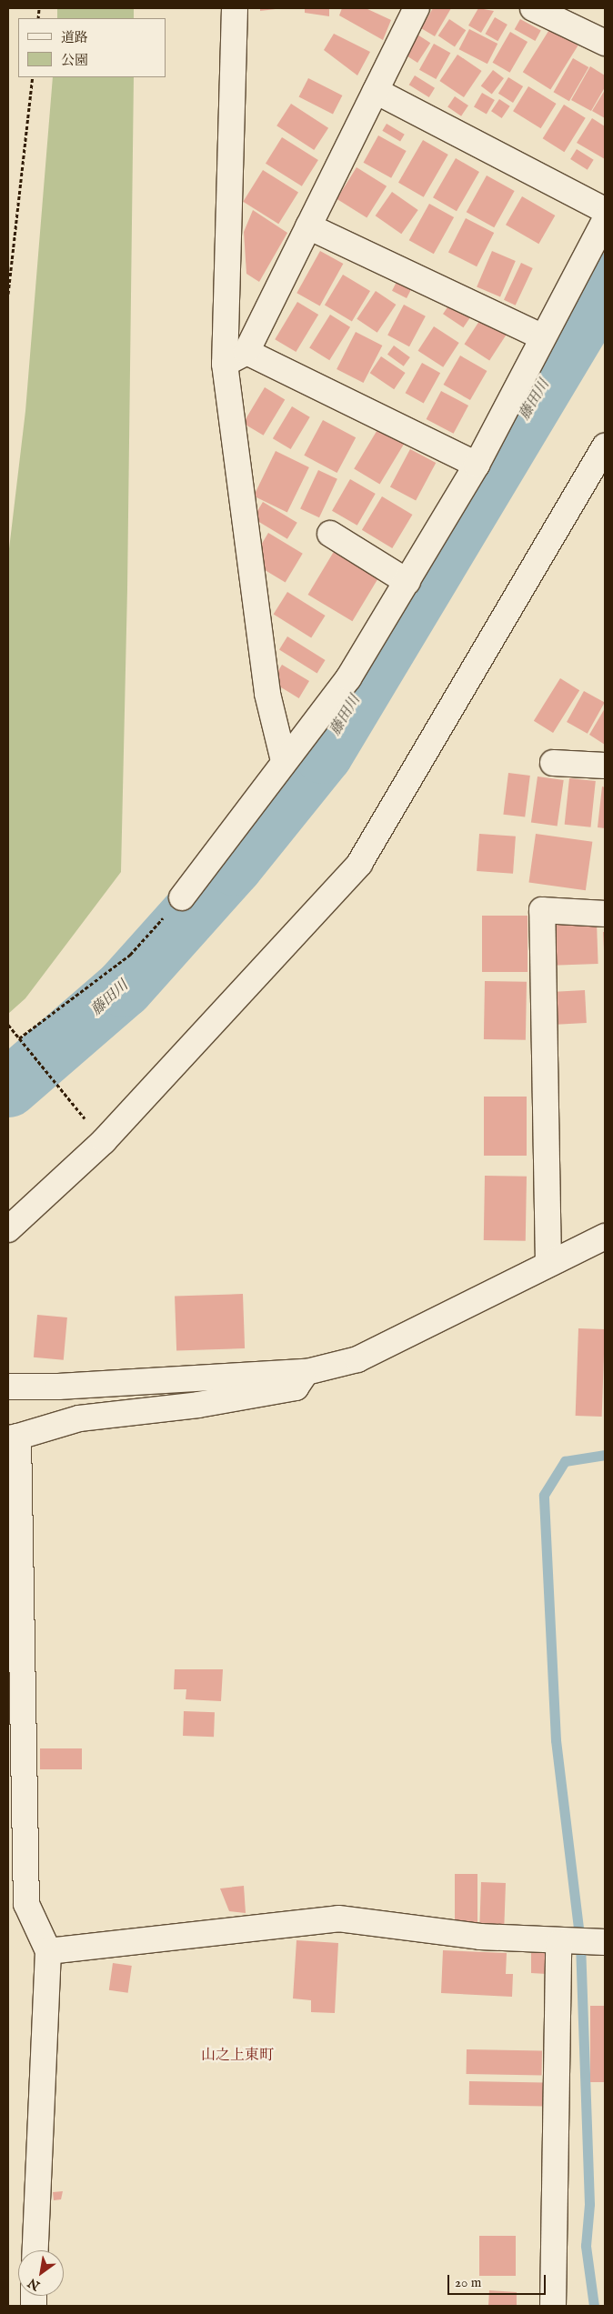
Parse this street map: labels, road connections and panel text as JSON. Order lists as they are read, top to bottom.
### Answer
{
  "districts": ["山之上東町"],
  "water": ["藤田川"],
  "legend": ["道路", "公園"],
  "scale_bar": "20 m",
  "north": "bottom left"
}
